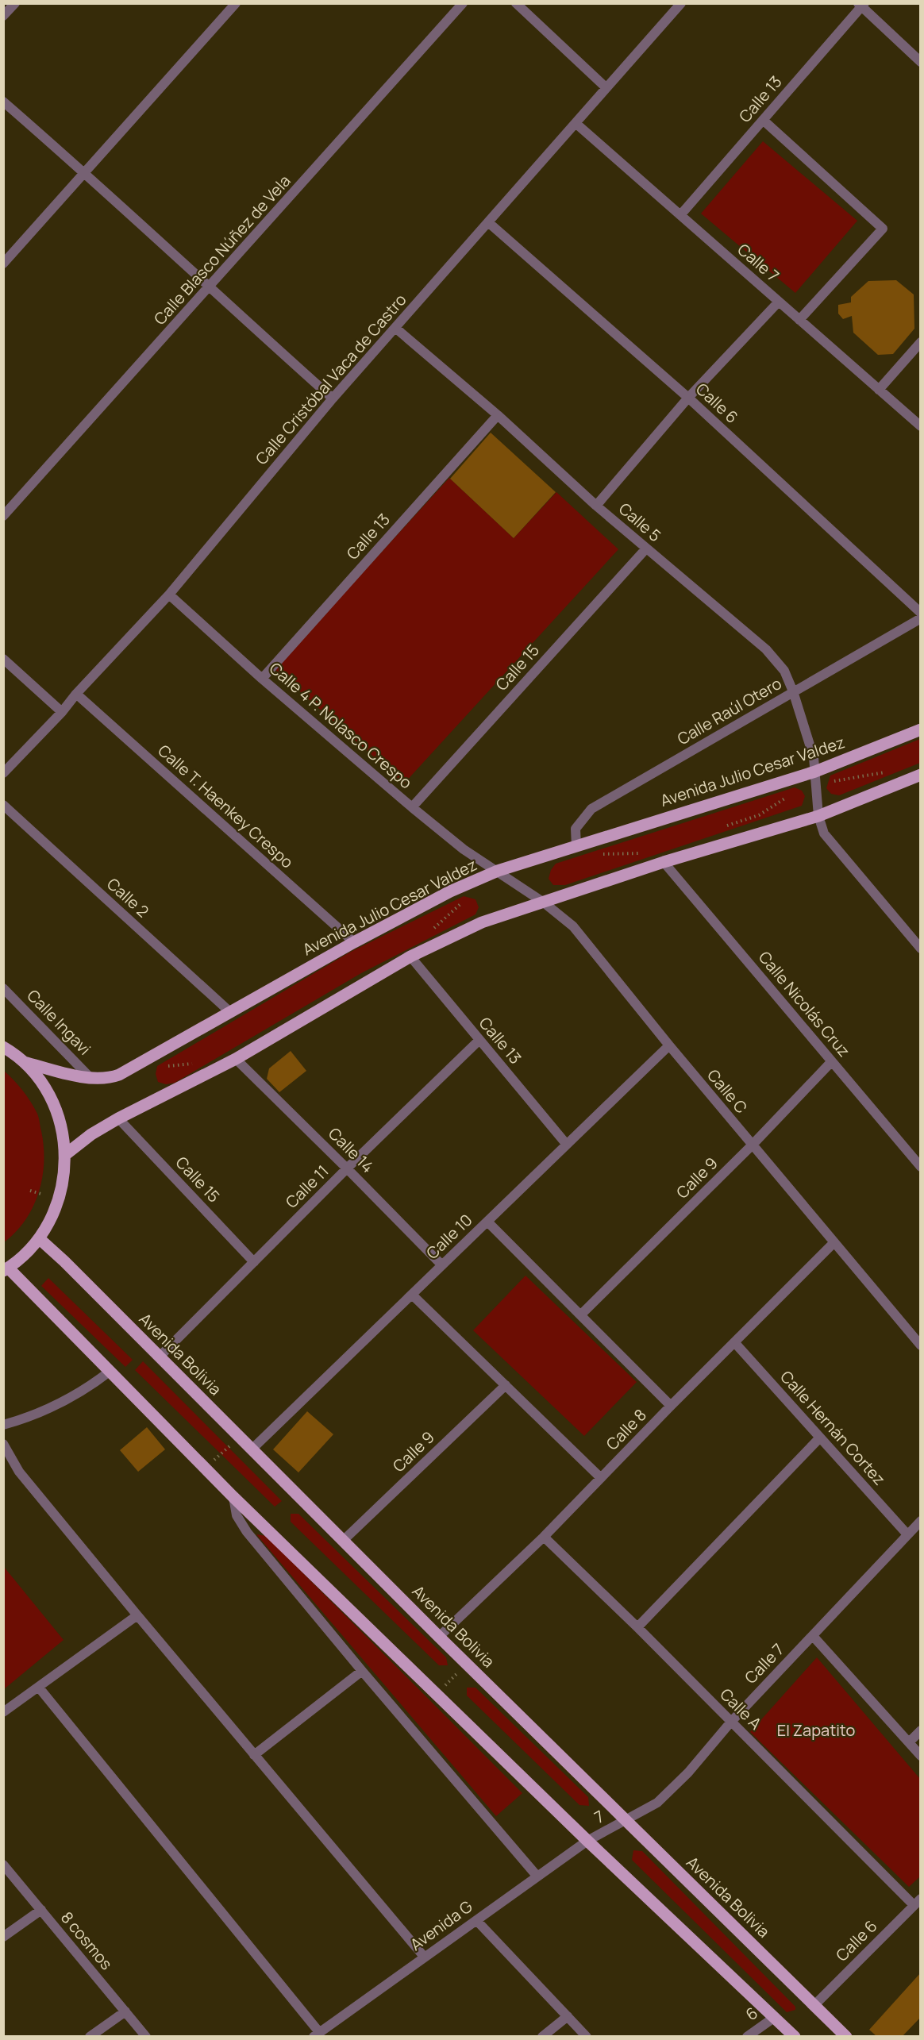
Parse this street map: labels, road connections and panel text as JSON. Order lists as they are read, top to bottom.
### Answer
{
  "streets": {
    "main road": ["Avenida Julio Cesar Valdez", "Avenida Bolivia"],
    "street": [
      "Calle 13",
      "Calle Blasco Núñez de Vela",
      "Calle 7",
      "Calle Cristóbal Vaca de Castro",
      "Calle 6",
      "Calle 5",
      "Calle 15",
      "Calle Raúl Otero",
      "Calle 4 P. Nolasco Crespo",
      "Calle T. Haenkey Crespo",
      "Calle 2",
      "Calle Nicolás Cruz",
      "Calle Ingavi",
      "Calle C",
      "Calle 14",
      "Calle 9",
      "Calle 11",
      "Calle 10",
      "Calle Hernán Cortez",
      "Calle 8",
      "Calle A",
      "7",
      "Avenida G",
      "8 cosmos",
      "6"
    ]
  },
  "crossings": [
    ["Calle 13", "Calle 7"],
    ["Calle 13", "Calle 5"],
    ["Calle 13", "Calle 4 P. Nolasco Crespo"],
    ["Calle 13", "Calle 11"],
    ["Calle 13", "Calle 10"],
    ["Calle 7", "Calle Cristóbal Vaca de Castro"],
    ["Calle 7", "Avenida Bolivia"],
    ["Calle 7", "Calle Hernán Cortez"],
    ["Calle 7", "Calle A"],
    ["Calle 7", "7"],
    ["Calle Cristóbal Vaca de Castro", "Calle 6"],
    ["Calle Cristóbal Vaca de Castro", "Calle 5"],
    ["Calle Cristóbal Vaca de Castro", "Calle 4 P. Nolasco Crespo"],
    ["Calle Cristóbal Vaca de Castro", "Calle T. Haenkey Crespo"],
    ["Calle 6", "Avenida Bolivia"],
    ["Calle 6", "Calle A"],
    ["Calle 5", "Calle 15"],
    ["Calle 5", "Calle Raúl Otero"],
    ["Calle 5", "Avenida Julio Cesar Valdez"],
    ["Calle 15", "Calle 4 P. Nolasco Crespo"],
    ["Calle 15", "Calle 11"],
    ["Calle Raúl Otero", "Avenida Julio Cesar Valdez"],
    ["Calle 4 P. Nolasco Crespo", "Avenida Julio Cesar Valdez"],
    ["Calle 4 P. Nolasco Crespo", "Calle C"],
    ["Avenida Julio Cesar Valdez", "Calle T. Haenkey Crespo"],
    ["Avenida Julio Cesar Valdez", "Calle 2"],
    ["Avenida Julio Cesar Valdez", "Calle Ingavi"],
    ["Avenida Julio Cesar Valdez", "Calle C"],
    ["Calle Nicolás Cruz", "Calle 9"],
    ["Calle C", "Calle 9"],
    ["Calle C", "Calle 10"],
    ["Calle C", "Calle 8"],
    ["Calle 14", "Calle 11"],
    ["Calle 14", "Calle 10"],
    ["Calle 9", "Avenida Bolivia"],
    ["Calle 11", "Avenida Bolivia"],
    ["Calle 10", "Avenida Bolivia"],
    ["Avenida Bolivia", "Calle 8"],
    ["Avenida Bolivia", "7"],
    ["Calle Hernán Cortez", "Calle 8"],
    ["Calle 8", "Calle A"],
    ["7", "Avenida G"]
  ],
  "parks": ["El Zapatito"]
}
